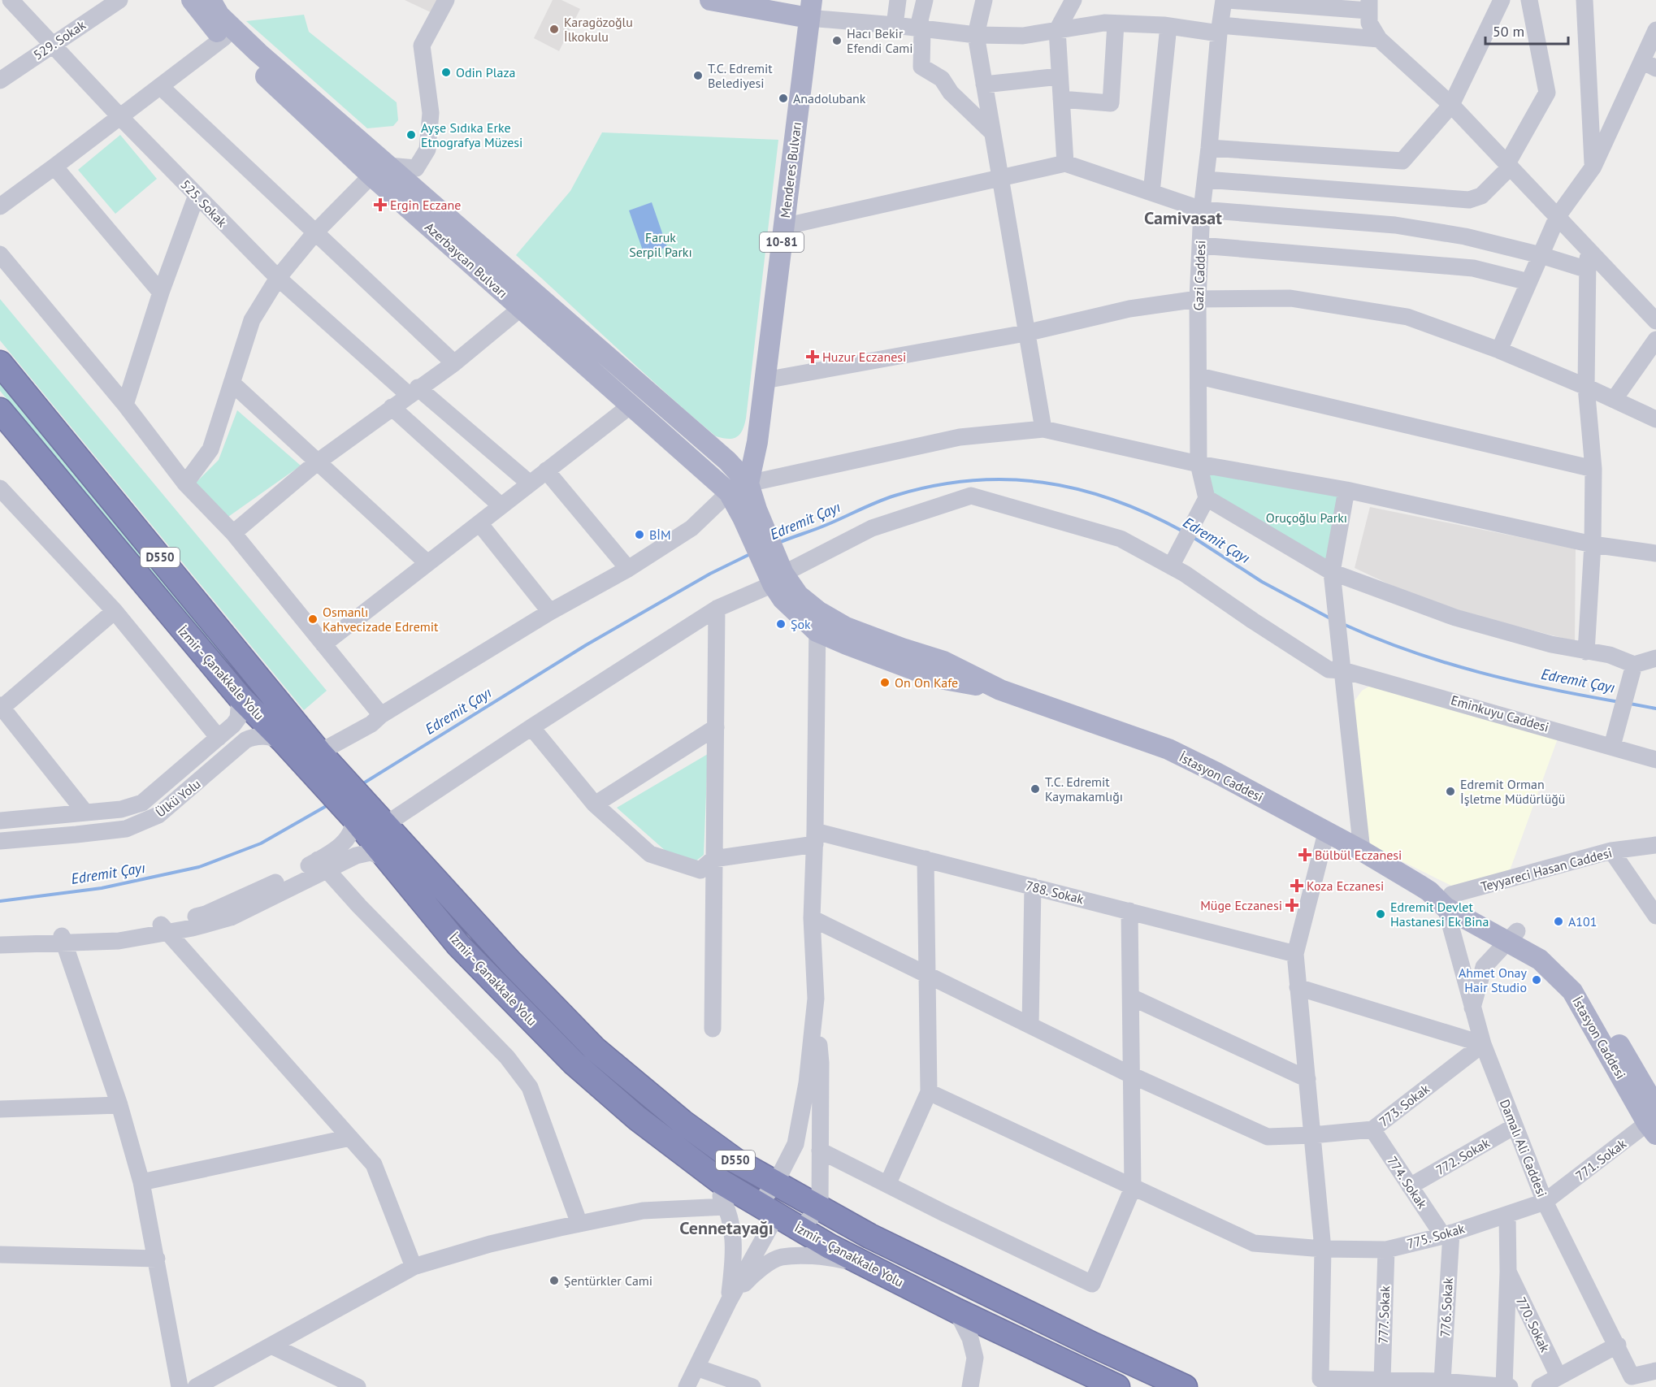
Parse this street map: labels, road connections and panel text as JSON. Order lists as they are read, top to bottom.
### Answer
{
  "streets": {
    "highway": ["D550", "İzmir - Çanakkale Yolu"],
    "main road": [
      "Menderes Bulvarı",
      "10-81",
      "Azerbaycan Bulvarı",
      "İstasyon Caddesi"
    ],
    "street": [
      "529. Sokak",
      "525. Sokak",
      "Gazi Caddesi",
      "Eminkuyu Caddesi",
      "Ülkü Yolu",
      "Teyyareci Hasan Caddesi",
      "788. Sokak",
      "773. Sokak",
      "Damalı Ali Caddesi",
      "772. Sokak",
      "771. Sokak",
      "774. Sokak",
      "775. Sokak",
      "776. Sokak",
      "777. Sokak",
      "770. Sokak"
    ]
  },
  "crossings": [
    ["529. Sokak", "525. Sokak"],
    ["Menderes Bulvarı", "Azerbaycan Bulvarı"],
    ["Azerbaycan Bulvarı", "İstasyon Caddesi"],
    ["İzmir - Çanakkale Yolu", "Eminkuyu Caddesi"],
    ["İzmir - Çanakkale Yolu", "Ülkü Yolu"],
    ["Eminkuyu Caddesi", "İstasyon Caddesi"],
    ["İstasyon Caddesi", "Teyyareci Hasan Caddesi"],
    ["İstasyon Caddesi", "Damalı Ali Caddesi"],
    ["İstasyon Caddesi", "771. Sokak"],
    ["Teyyareci Hasan Caddesi", "Damalı Ali Caddesi"],
    ["773. Sokak", "Damalı Ali Caddesi"],
    ["773. Sokak", "774. Sokak"],
    ["Damalı Ali Caddesi", "772. Sokak"],
    ["Damalı Ali Caddesi", "771. Sokak"],
    ["Damalı Ali Caddesi", "775. Sokak"],
    ["772. Sokak", "774. Sokak"],
    ["771. Sokak", "775. Sokak"],
    ["774. Sokak", "775. Sokak"],
    ["774. Sokak", "776. Sokak"],
    ["775. Sokak", "776. Sokak"],
    ["775. Sokak", "777. Sokak"],
    ["775. Sokak", "770. Sokak"]
  ],
  "districts": ["Camivasat", "Cennetayağı"],
  "water": ["Edremit Çayı"],
  "parks": ["Faruk Serpil Parkı", "Oruçoğlu Parkı"],
  "places": {
    "other": [
      "Karagözoğlu İlkokulu",
      "Hacı Bekir Efendi Cami",
      "Odin Plaza",
      "T.C. Edremit Belediyesi",
      "Anadolubank",
      "Ayşe Sıdıka Erke Etnografya Müzesi",
      "BİM",
      "Osmanlı Kahvecizade Edremit",
      "Şok",
      "On On Kafe",
      "T.C. Edremit Kaymakamlığı",
      "Edremit Orman İşletme Müdürlüğü",
      "Edremit Devlet Hastanesi Ek Bina",
      "A101",
      "Ahmet Onay Hair Studio",
      "Şentürkler Cami"
    ],
    "health": [
      "Ergin Eczane",
      "Huzur Eczanesi",
      "Bülbül Eczanesi",
      "Koza Eczanesi",
      "Müge Eczanesi"
    ]
  },
  "scale_bar": "50 m"
}
